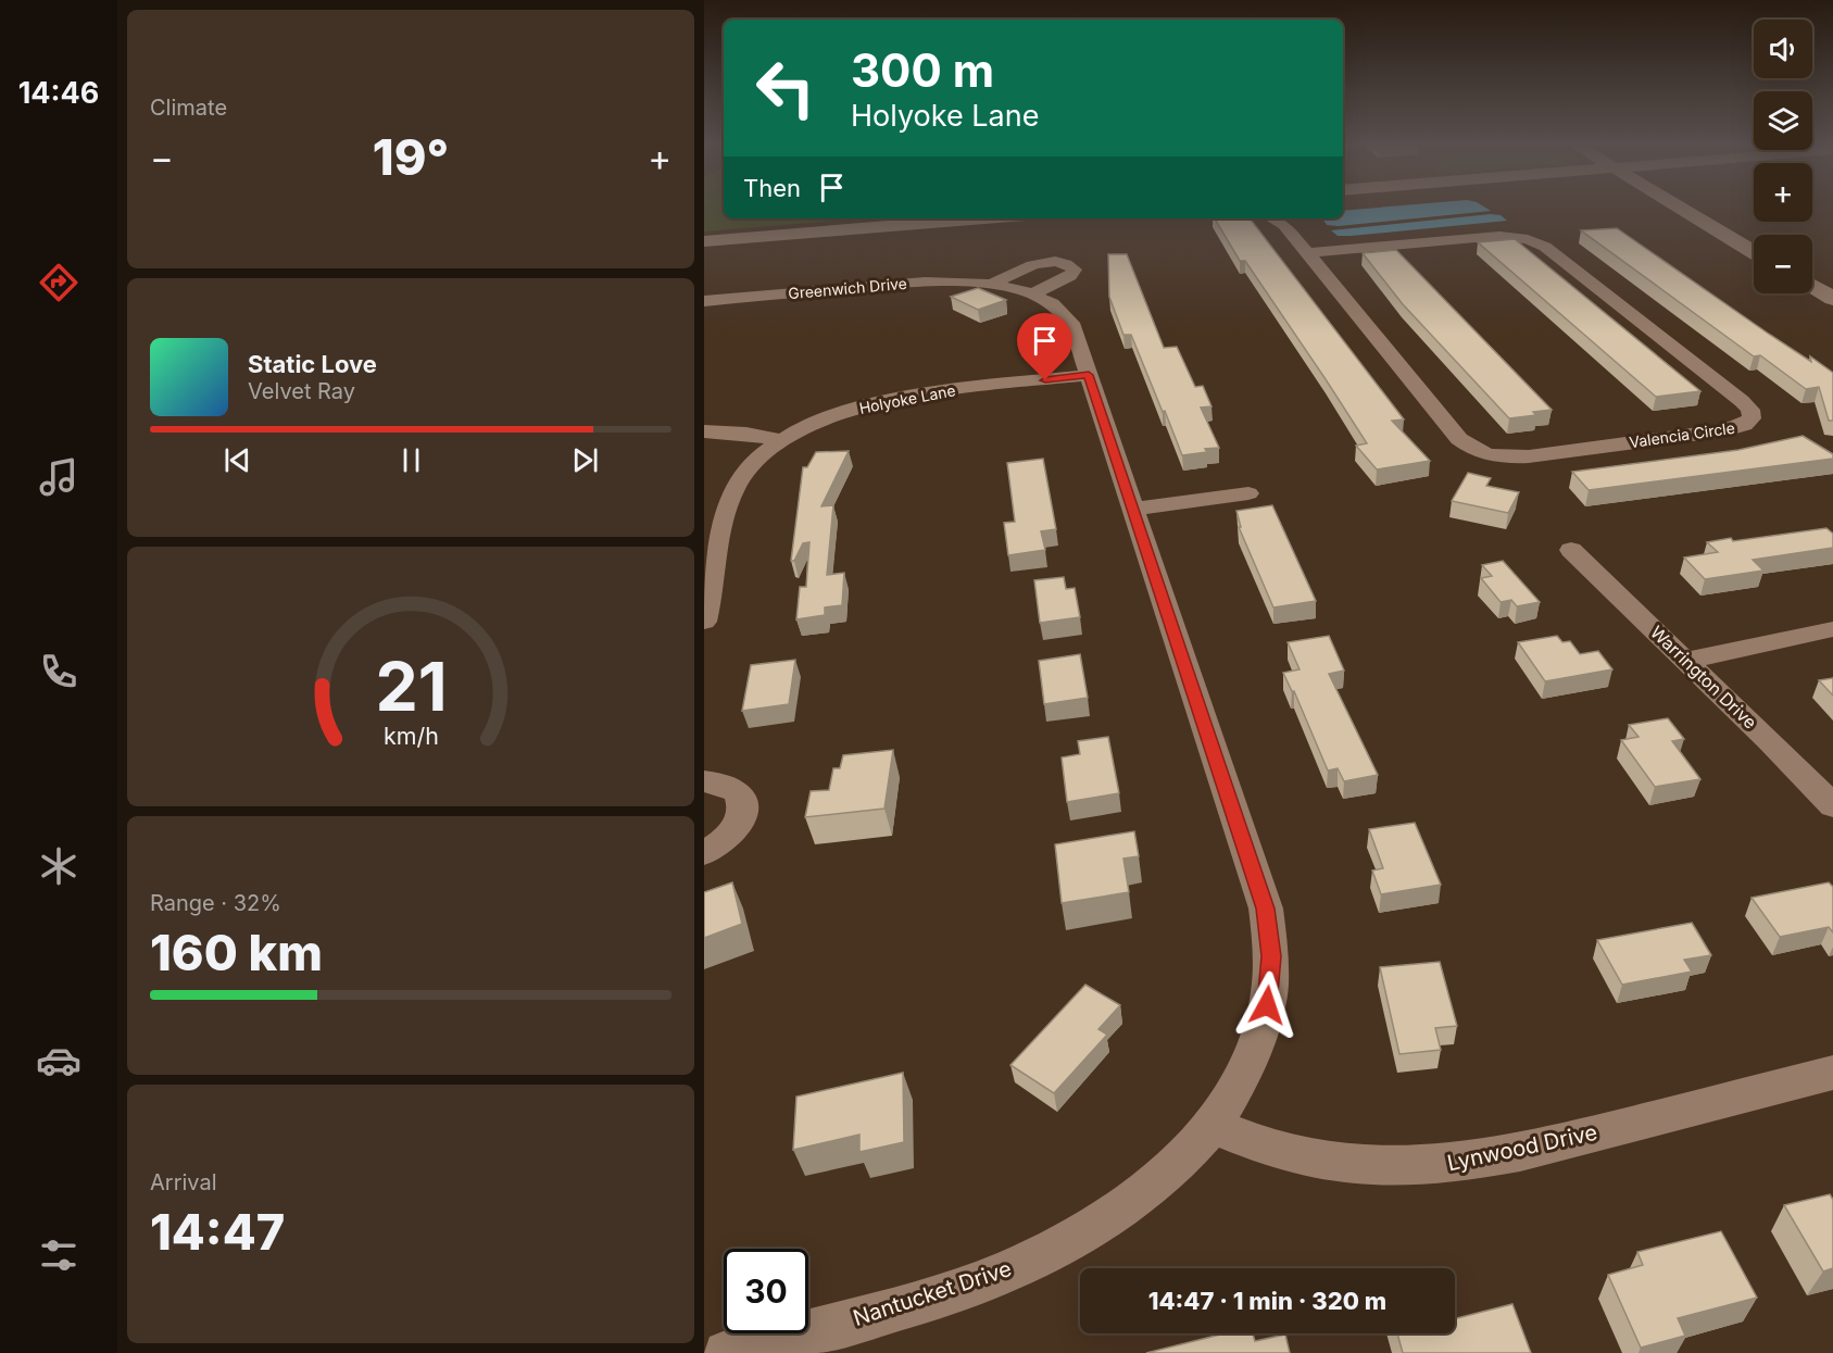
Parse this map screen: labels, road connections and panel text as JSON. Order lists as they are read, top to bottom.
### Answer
{
  "streets": {
    "street": [
      "Greenwich Drive",
      "Holyoke Lane",
      "Valencia Circle",
      "Warrington Drive",
      "Lynwood Drive",
      "Nantucket Drive"
    ]
  },
  "crossings": [
    ["Greenwich Drive", "Holyoke Lane"],
    ["Greenwich Drive", "Lynwood Drive"],
    ["Greenwich Drive", "Nantucket Drive"],
    ["Lynwood Drive", "Nantucket Drive"]
  ],
  "page": {
    "tabs": "14:46",
    "tile": [
      "Climate",
      ["Range · 32%", "160 km"],
      ["Arrival", "14:47"]
    ],
    "map_buttons": ["+", "−"],
    "turn": ["300 m", "Holyoke Lane"],
    "heat": ["−", "19°", "+"],
    "then": "Then",
    "song": ["Static Love", "Velvet Ray"],
    "limit": "30",
    "trip": "14:47 · 1 min · 320 m",
    "gauge": ["21", "km/h"]
  }
}
